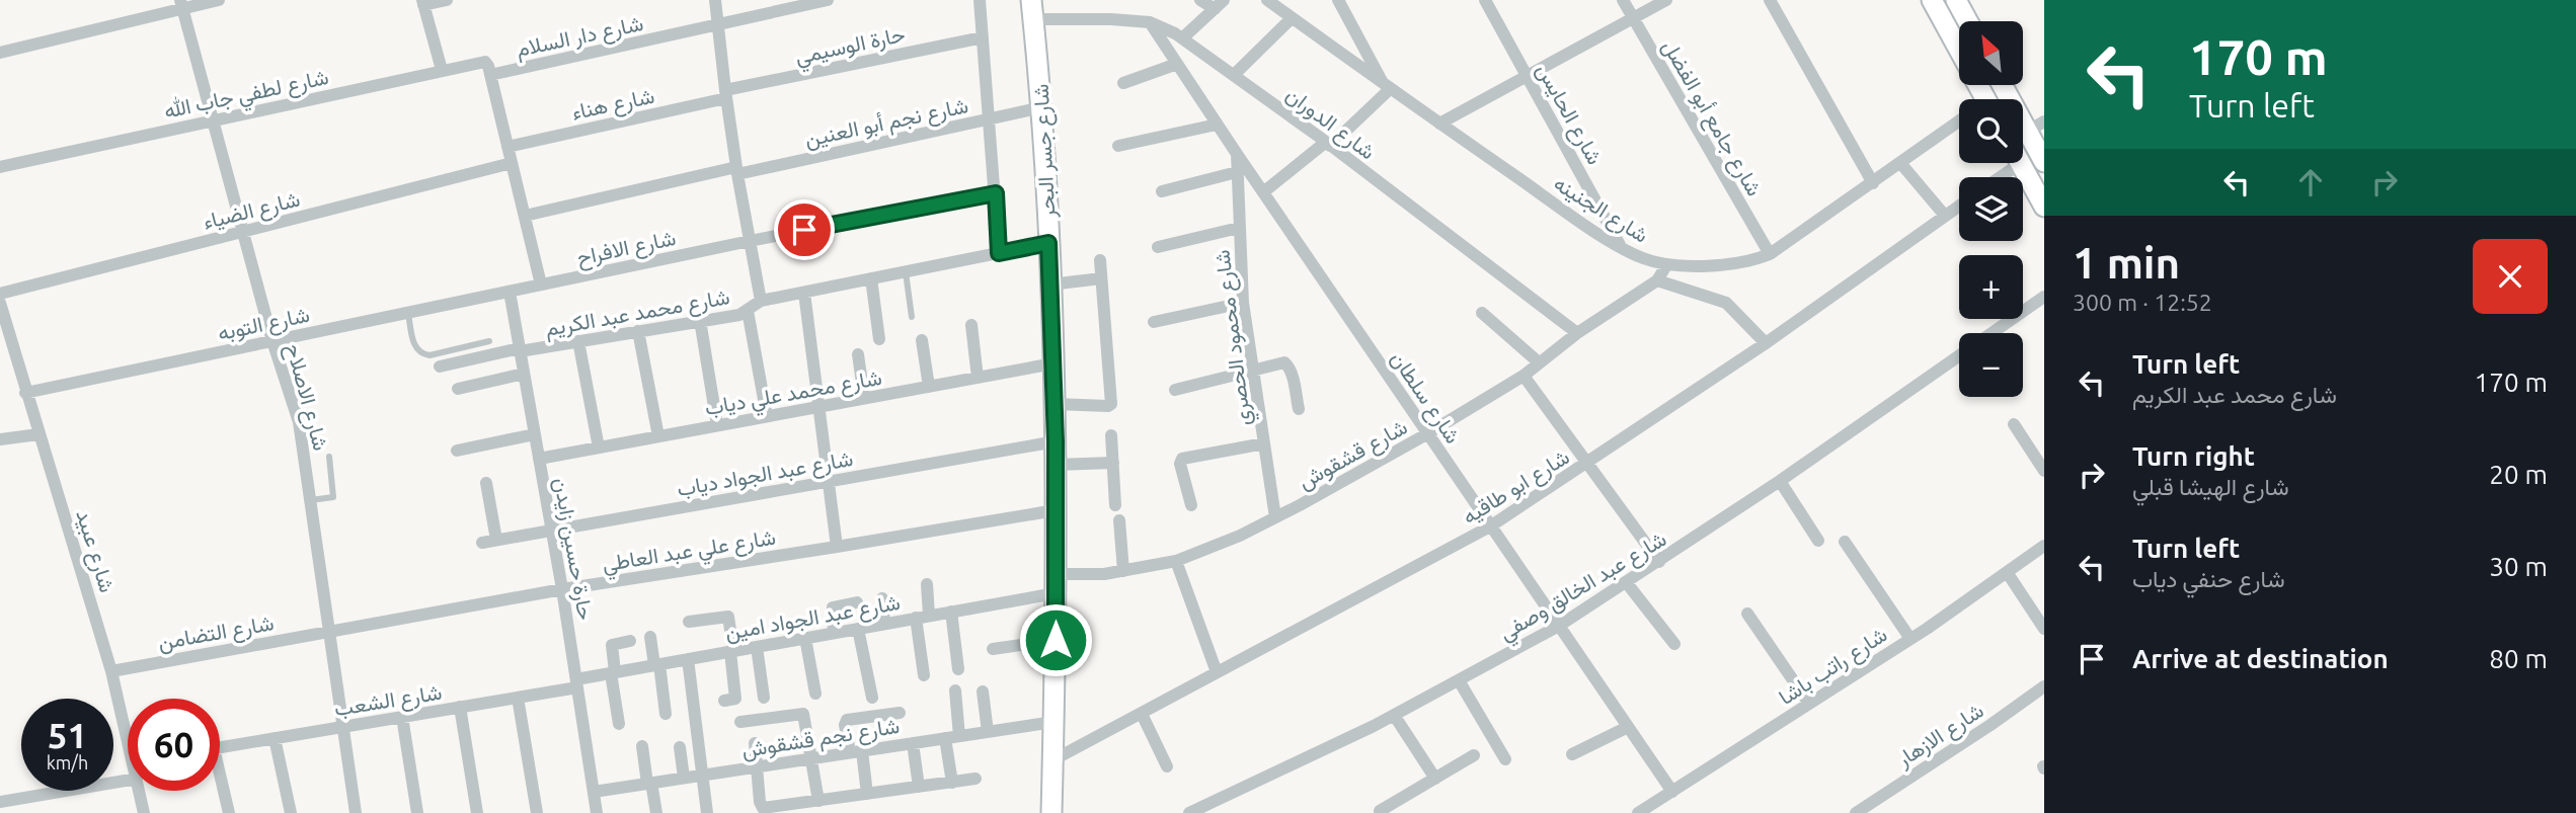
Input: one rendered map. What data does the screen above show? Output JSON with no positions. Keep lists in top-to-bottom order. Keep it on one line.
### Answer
{"streets":{"main road":["شارع جسر البحر"],"street":["شارع دار السلام","حارة الوسيمي","شارع لطفي جاب الله","شارع هناء","شارع الحايس","شارع جامع أبو الفضل","شارع نجم أبو العنين","شارع الدوران","شارع الجنينه","شارع الضياء","شارع الافراح","شارع محمد عبد الكريم","شارع التوبه","شارع محمود الحصري","شارع محمد علي دياب","شارع الاصلاح","شارع سلطان","شارع قشقوش","شارع عبد الجواد دياب","شارع ابو طاقيه","حارة حسين زايدن","شارع علي عبد العاطي","شارع عبيد","شارع عبد الخالق وصفي","شارع عبد الجواد امين","شارع التضامن","شارع راتب باشا","شارع الشعب","شارع الازهار","شارع نجم قشقوش"]},"crossings":[["شارع دار السلام","شارع لطفي جاب الله"],["حارة الوسيمي","شارع هناء"],["شارع لطفي جاب الله","شارع الاصلاح"],["شارع الحايس","شارع الجنينه"],["شارع جامع أبو الفضل","شارع الجنينه"],["شارع نجم أبو العنين","شارع جسر البحر"],["شارع الدوران","شارع جسر البحر"],["شارع الدوران","شارع سلطان"],["شارع الدوران","شارع قشقوش"],["شارع جسر البحر","شارع محمد عبد الكريم"],["شارع جسر البحر","شارع محمد علي دياب"],["شارع جسر البحر","شارع قشقوش"],["شارع جسر البحر","شارع عبد الجواد دياب"],["شارع جسر البحر","شارع ابو طاقيه"],["شارع جسر البحر","شارع علي عبد العاطي"],["شارع جسر البحر","شارع عبد الجواد امين"],["شارع جسر البحر","شارع نجم قشقوش"],["شارع الجنينه","شارع قشقوش"],["شارع الضياء","شارع الاصلاح"],["شارع الافراح","شارع التوبه"],["شارع الافراح","حارة حسين زايدن"],["شارع محمد عبد الكريم","حارة حسين زايدن"],["شارع التوبه","شارع الاصلاح"],["شارع التوبه","حارة حسين زايدن"],["شارع التوبه","شارع عبيد"],["شارع محمود الحصري","شارع سلطان"],["شارع محمود الحصري","شارع قشقوش"],["شارع محمد علي دياب","حارة حسين زايدن"],["شارع الاصلاح","شارع علي عبد العاطي"],["شارع الاصلاح","شارع التضامن"],["شارع الاصلاح","شارع الشعب"],["شارع سلطان","شارع قشقوش"],["شارع سلطان","شارع ابو طاقيه"],["شارع سلطان","شارع عبد الخالق وصفي"],["شارع سلطان","شارع راتب باشا"],["شارع قشقوش","شارع عبد الجواد امين"],["شارع عبد الجواد دياب","حارة حسين زايدن"],["حارة حسين زايدن","شارع علي عبد العاطي"],["حارة حسين زايدن","شارع عبد الجواد امين"],["حارة حسين زايدن","شارع الشعب"],["حارة حسين زايدن","شارع نجم قشقوش"],["شارع علي عبد العاطي","شارع التضامن"],["شارع عبيد","شارع التضامن"],["شارع عبد الجواد امين","شارع الشعب"]],"north":"top left","page":{"turn":["170 m","Turn left"],"map_buttons":["+","−"],"heading":["1 min","300 m · 12:52"],"list":[{"name":"Turn left","note":"شارع محمد عبد الكريم","value":"170 m"},{"name":"Turn right","note":"شارع الهيشا قبلي","value":"20 m"},{"name":"Turn left","note":"شارع حنفي دياب","value":"30 m"},{"name":"Arrive at destination","value":"80 m"}],"speed":"51 km/h","limit":"60"}}
